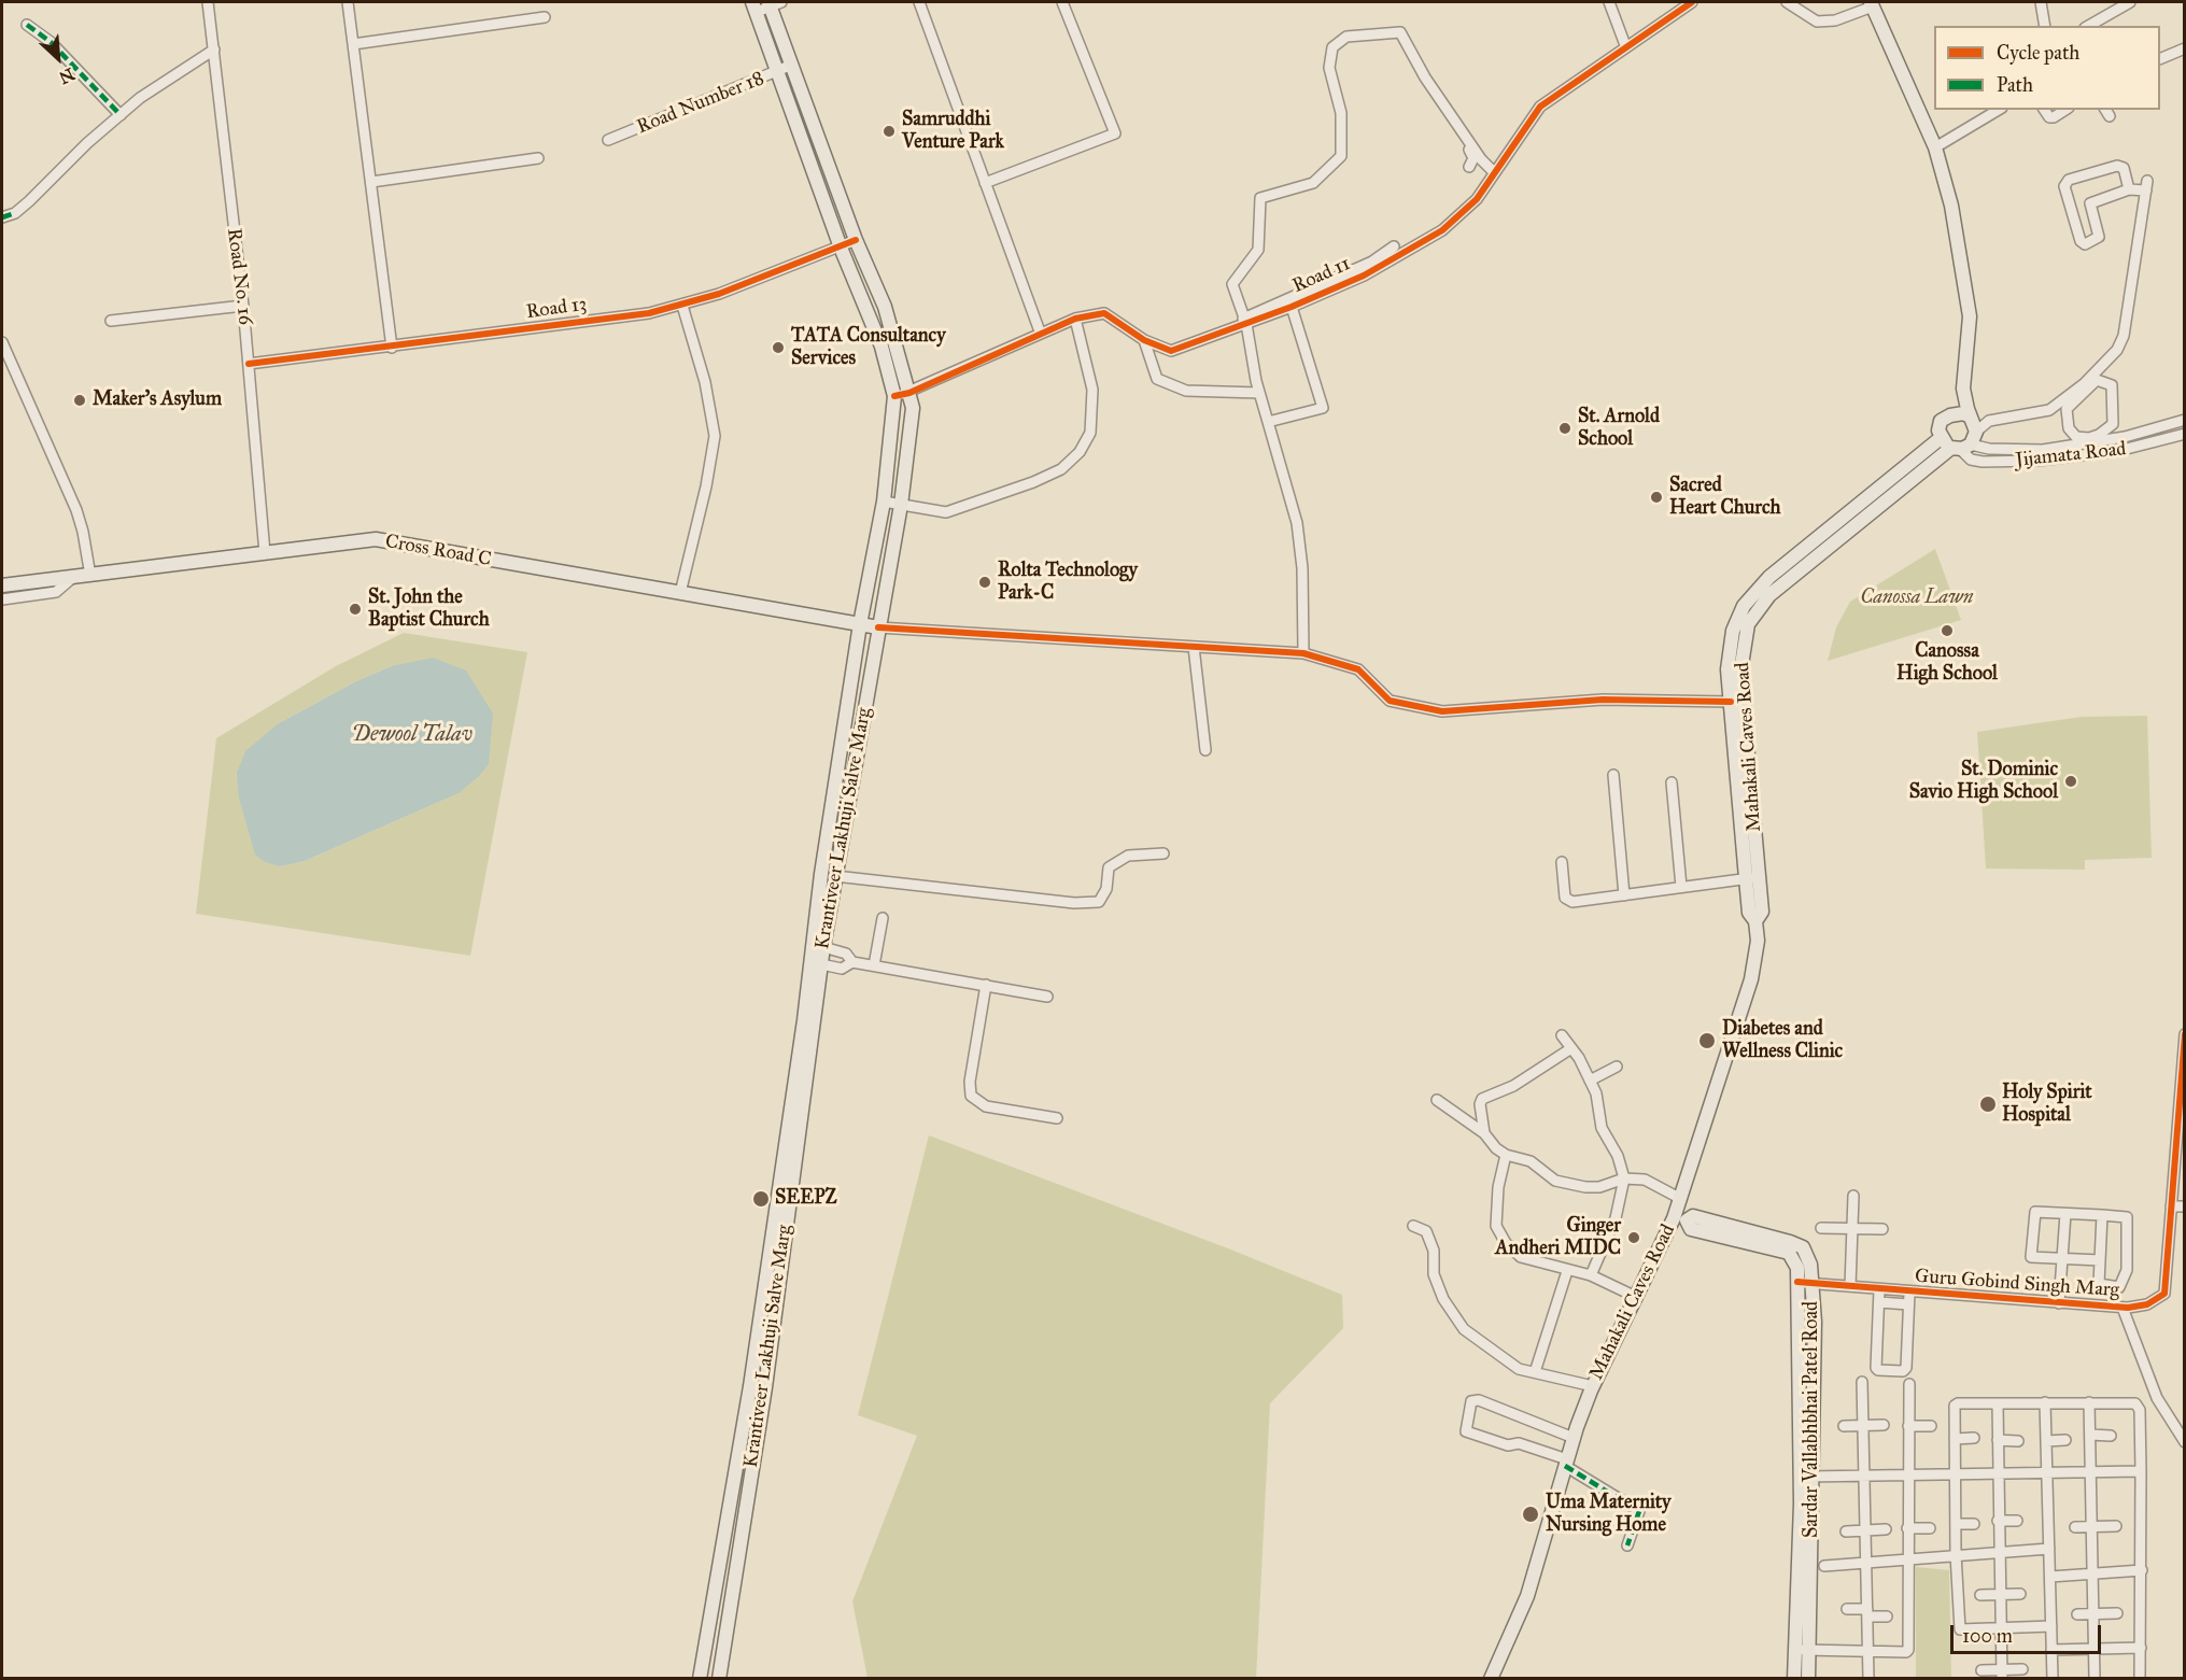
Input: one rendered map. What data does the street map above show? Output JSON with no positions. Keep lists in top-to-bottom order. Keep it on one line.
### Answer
{"streets":{"main road":["Cross Road C","Mahakali Caves Road","Krantiveer Lakhuji Salve Marg","Sardar Vallabhbhai Patel Road"],"street":["Road Number 18","Road 11","Road No. 16","Road 13","Jijamata Road","Guru Gobind Singh Marg"]},"crossings":[["Road Number 18","Krantiveer Lakhuji Salve Marg"],["Road 11","Krantiveer Lakhuji Salve Marg"],["Road No. 16","Road 13"],["Road No. 16","Cross Road C"],["Road 13","Krantiveer Lakhuji Salve Marg"],["Jijamata Road","Mahakali Caves Road"],["Cross Road C","Krantiveer Lakhuji Salve Marg"],["Mahakali Caves Road","Sardar Vallabhbhai Patel Road"],["Guru Gobind Singh Marg","Sardar Vallabhbhai Patel Road"]],"water":["Dewool Talav"],"parks":["Canossa Lawn"],"places":["Samruddhi Venture Park","TATA Consultancy Services","Maker's Asylum","St. Arnold School","Sacred Heart Church","Rolta Technology Park-C","St. John the Baptist Church","Canossa High School","St. Dominic Savio High School","Diabetes and Wellness Clinic","Holy Spirit Hospital","SEEPZ","Ginger Andheri MIDC","Uma Maternity Nursing Home"],"legend":["Cycle path","Path"],"scale_bar":"100 m","north":"bottom right"}
